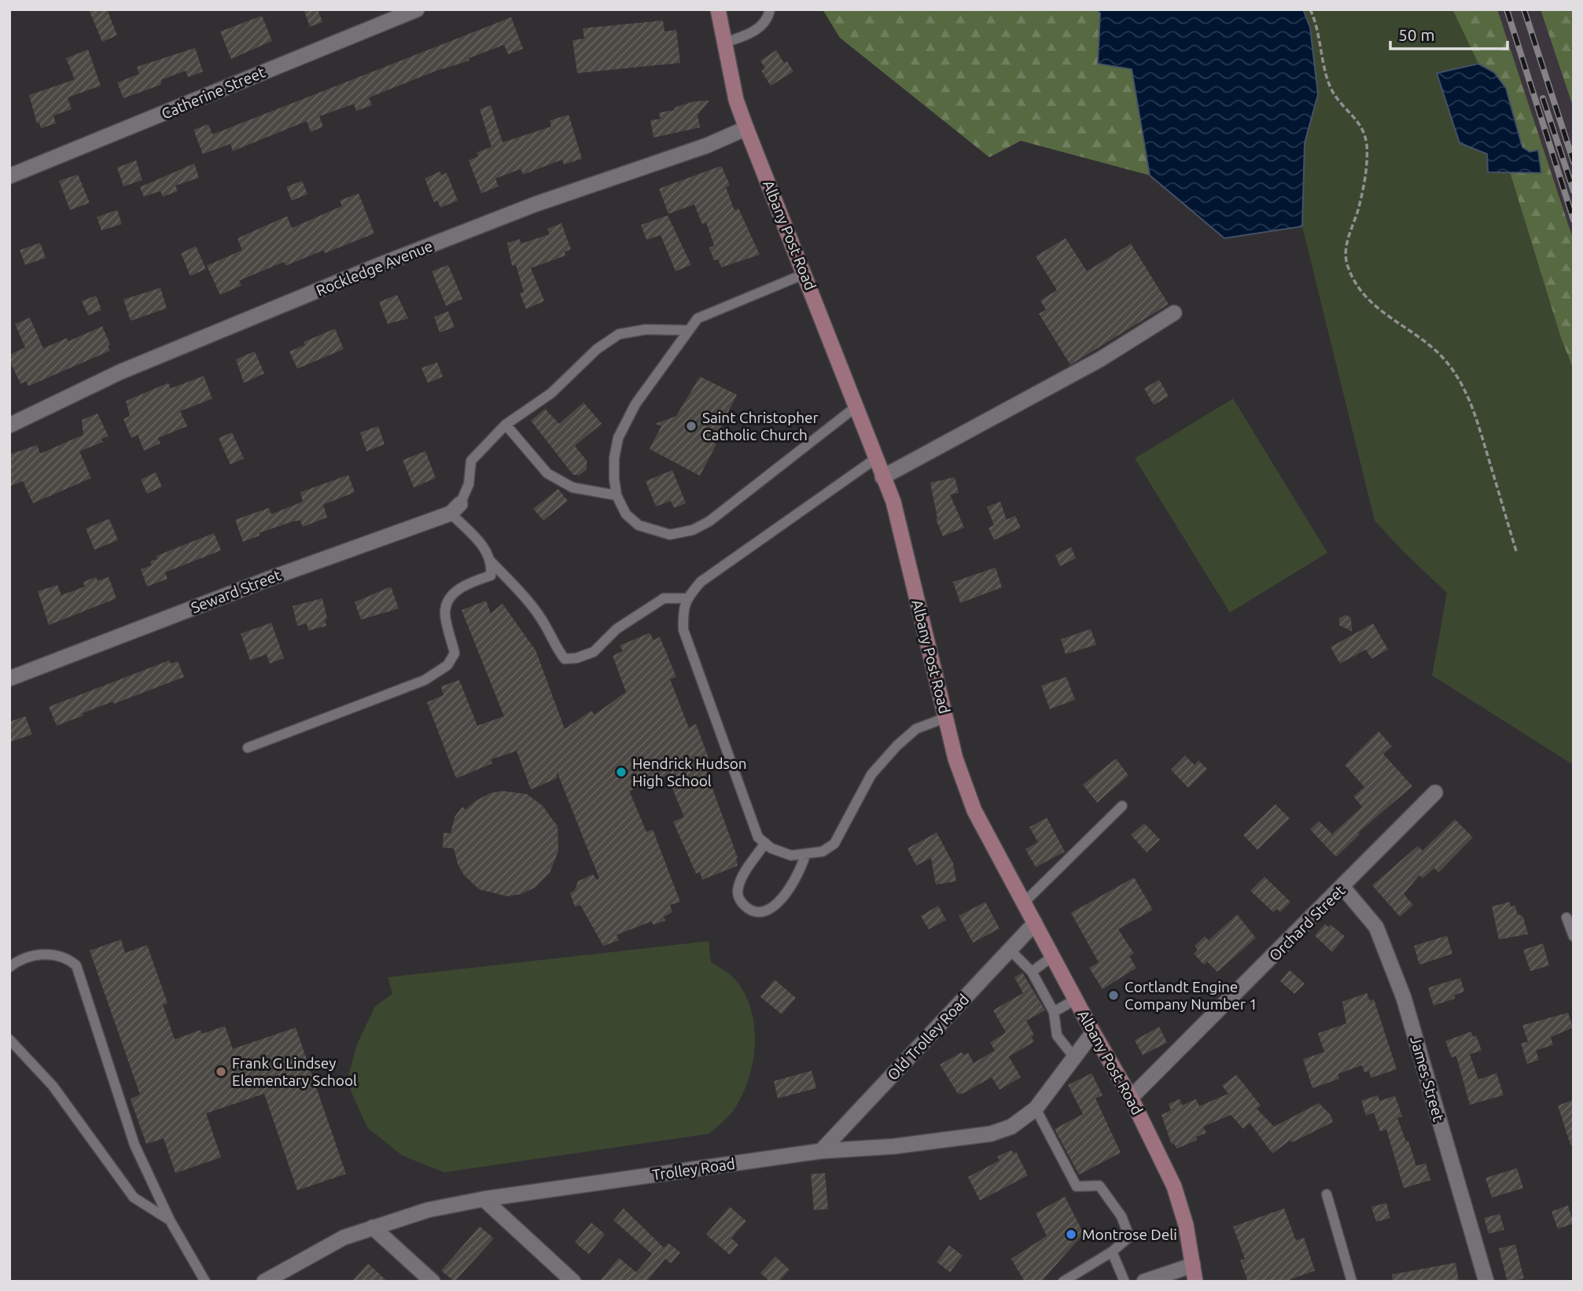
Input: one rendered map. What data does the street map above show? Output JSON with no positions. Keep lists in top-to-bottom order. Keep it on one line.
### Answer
{"streets":{"main road":["Albany Post Road"],"street":["Catherine Street","Rockledge Avenue","Seward Street","Orchard Street","Old Trolley Road","James Street","Trolley Road"]},"crossings":[["Albany Post Road","Rockledge Avenue"],["Albany Post Road","Orchard Street"],["Albany Post Road","Old Trolley Road"],["Albany Post Road","Trolley Road"],["Orchard Street","James Street"],["Old Trolley Road","Trolley Road"]],"places":["Saint Christopher Catholic Church","Hendrick Hudson High School","Cortlandt Engine Company Number 1","Frank G Lindsey Elementary School","Montrose Deli"],"scale_bar":"50 m"}
